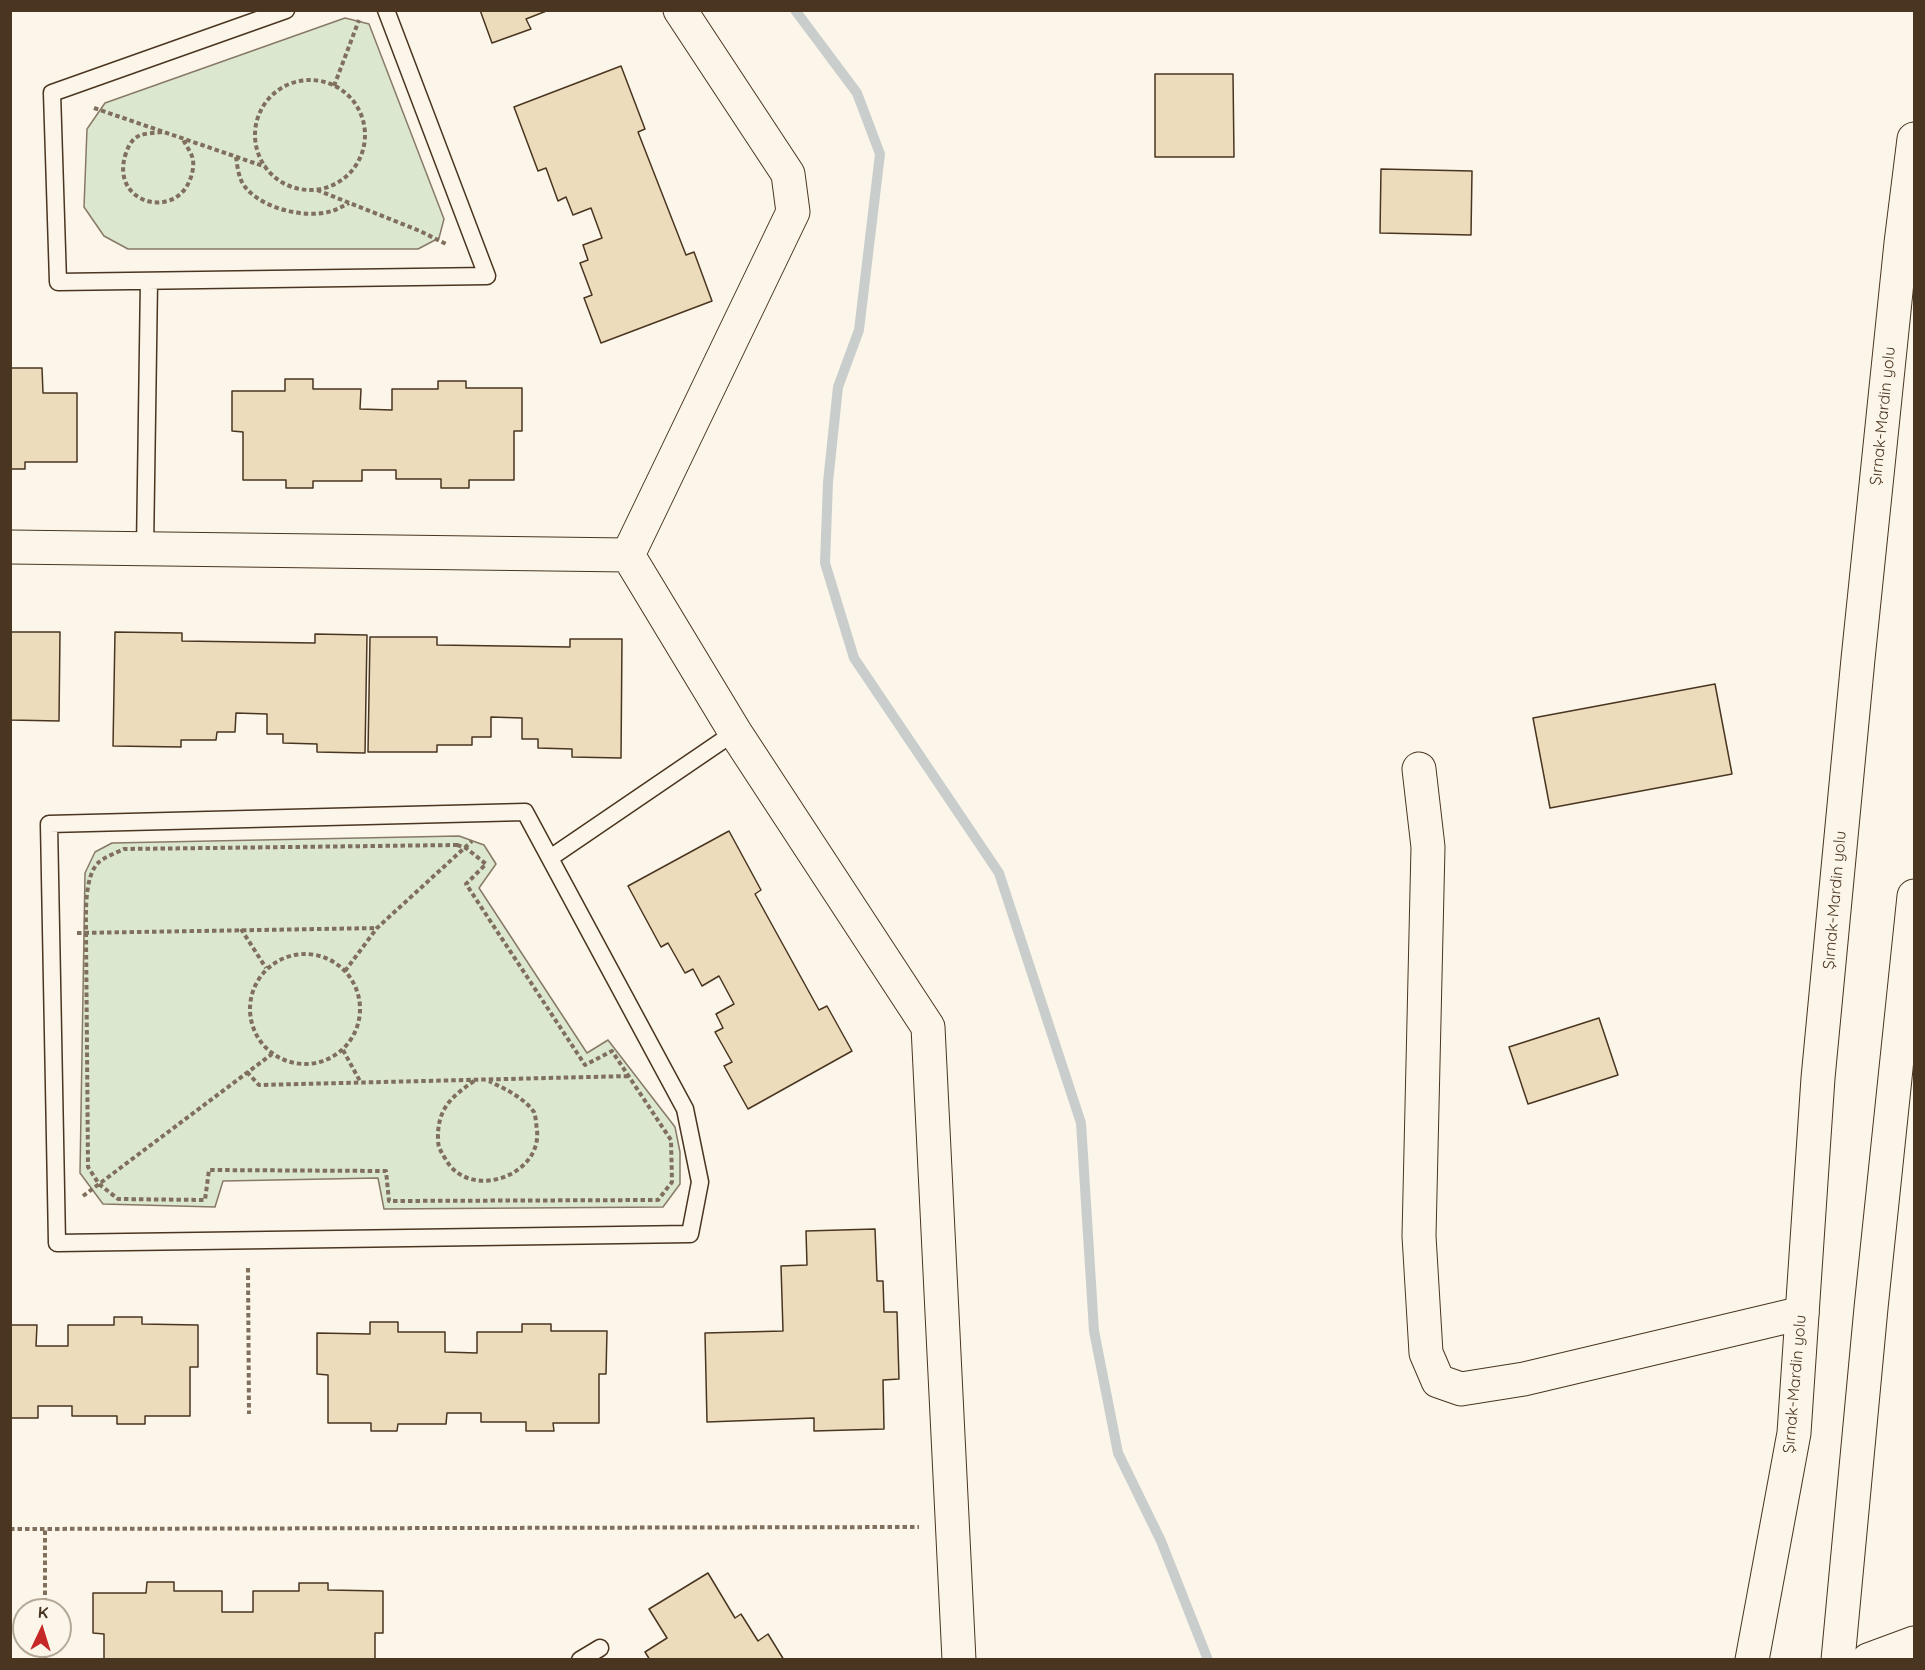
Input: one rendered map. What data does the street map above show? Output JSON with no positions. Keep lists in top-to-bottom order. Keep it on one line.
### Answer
{"streets":{"main road":["Şırnak-Mardin yolu"]},"north":"top"}
